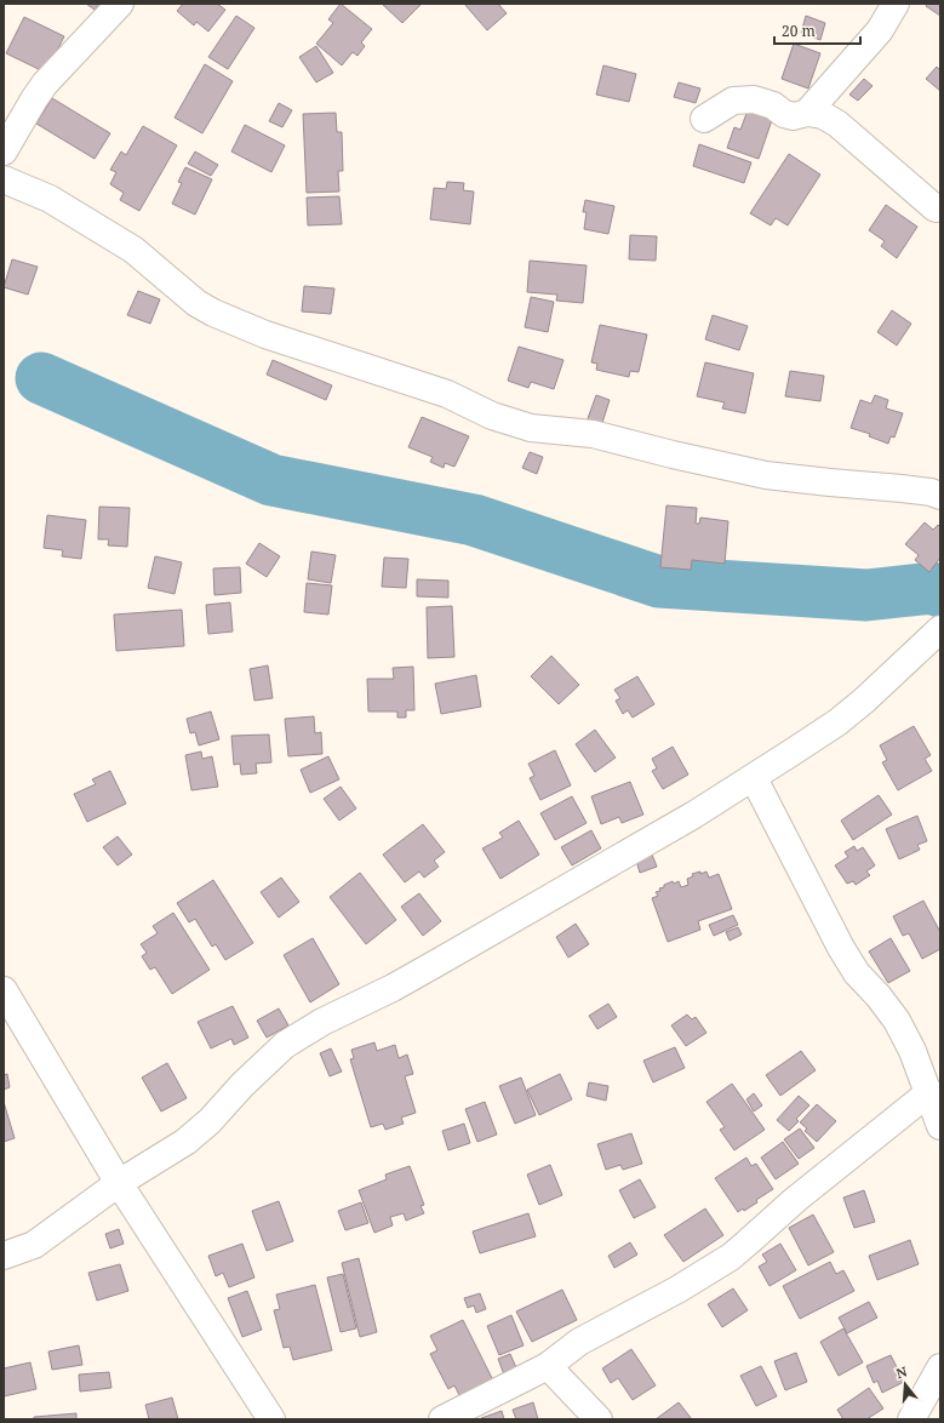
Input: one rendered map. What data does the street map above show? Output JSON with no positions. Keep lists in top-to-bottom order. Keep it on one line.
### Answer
{"scale_bar":"20 m","north":"top"}
